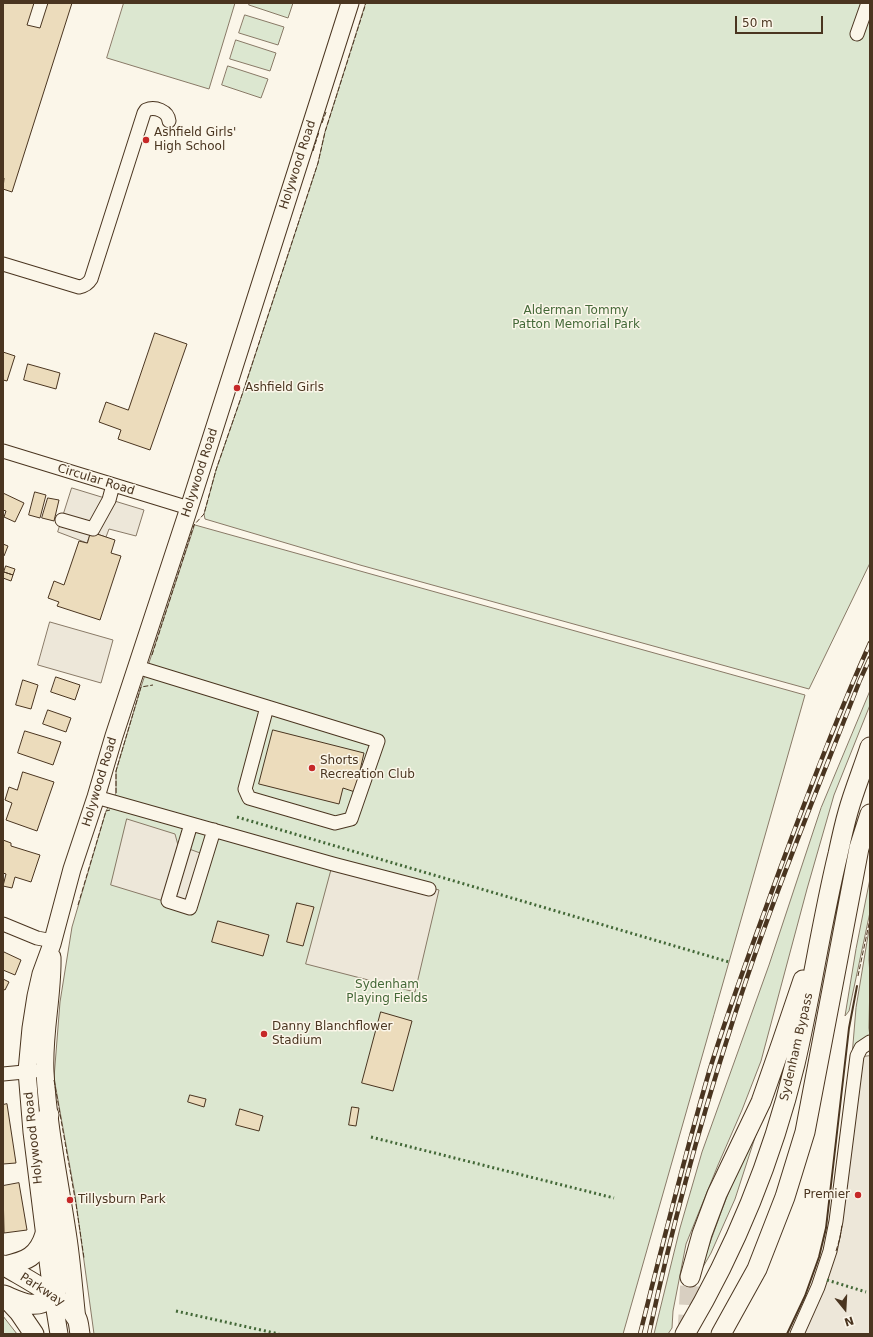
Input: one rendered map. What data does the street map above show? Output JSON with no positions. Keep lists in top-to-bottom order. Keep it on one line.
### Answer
{"streets":{"highway":["Sydenham Bypass","Parkway"],"main road":["Holywood Road"],"street":["Circular Road"]},"crossings":[["Holywood Road","Circular Road"],["Holywood Road","Parkway"]],"parks":["Alderman Tommy Patton Memorial Park","Sydenham Playing Fields"],"places":["Ashfield Girls' High School","Ashfield Girls","Shorts Recreation Club","Danny Blanchflower Stadium","Premier","Tillysburn Park"],"scale_bar":"50 m","north":"bottom"}
